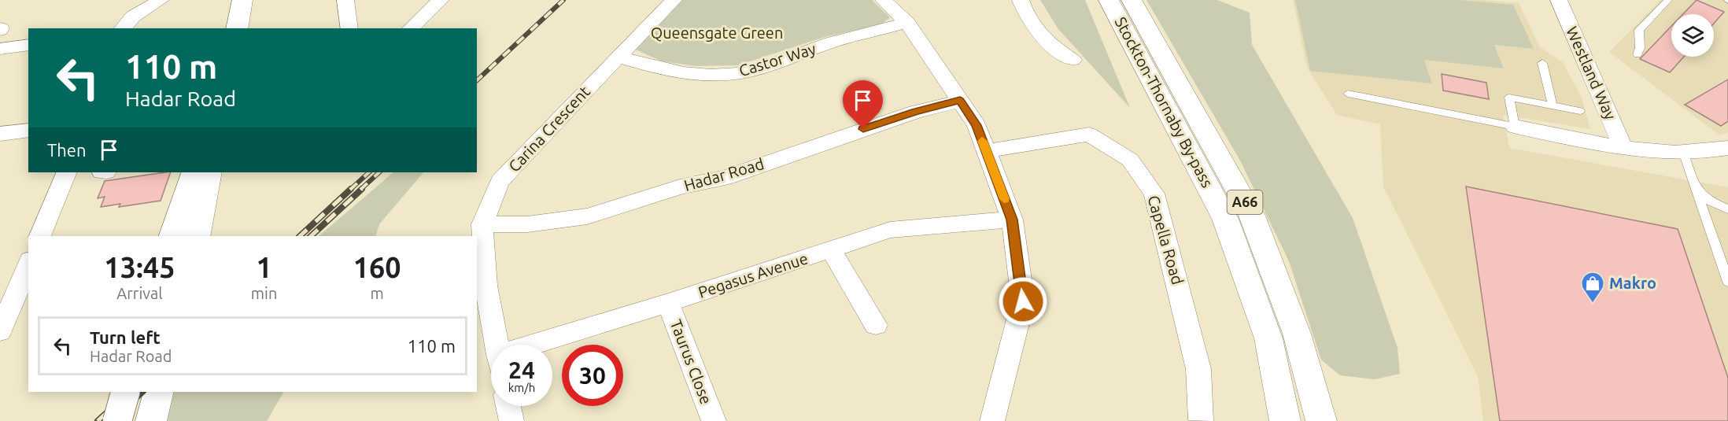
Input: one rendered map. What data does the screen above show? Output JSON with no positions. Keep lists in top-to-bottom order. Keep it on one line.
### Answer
{"streets":{"main road":["Stockton-Thornaby By-pass","A66"],"street":["Castor Way","Westland Way","Carina Crescent","Hadar Road","Capella Road","Pegasus Avenue","Taurus Close"]},"crossings":[["Castor Way","Carina Crescent"],["Carina Crescent","Hadar Road"],["Pegasus Avenue","Taurus Close"]],"parks":["Queensgate Green"],"places":{"shop":["Makro"]},"page":{"turn":["110 m","Hadar Road"],"then":"Then","eta":["13:45","Arrival","1","min","160","m"],"list":[{"name":"Turn left","note":"Hadar Road","value":"110 m"}],"speed":"24 km/h","limit":"30"}}
